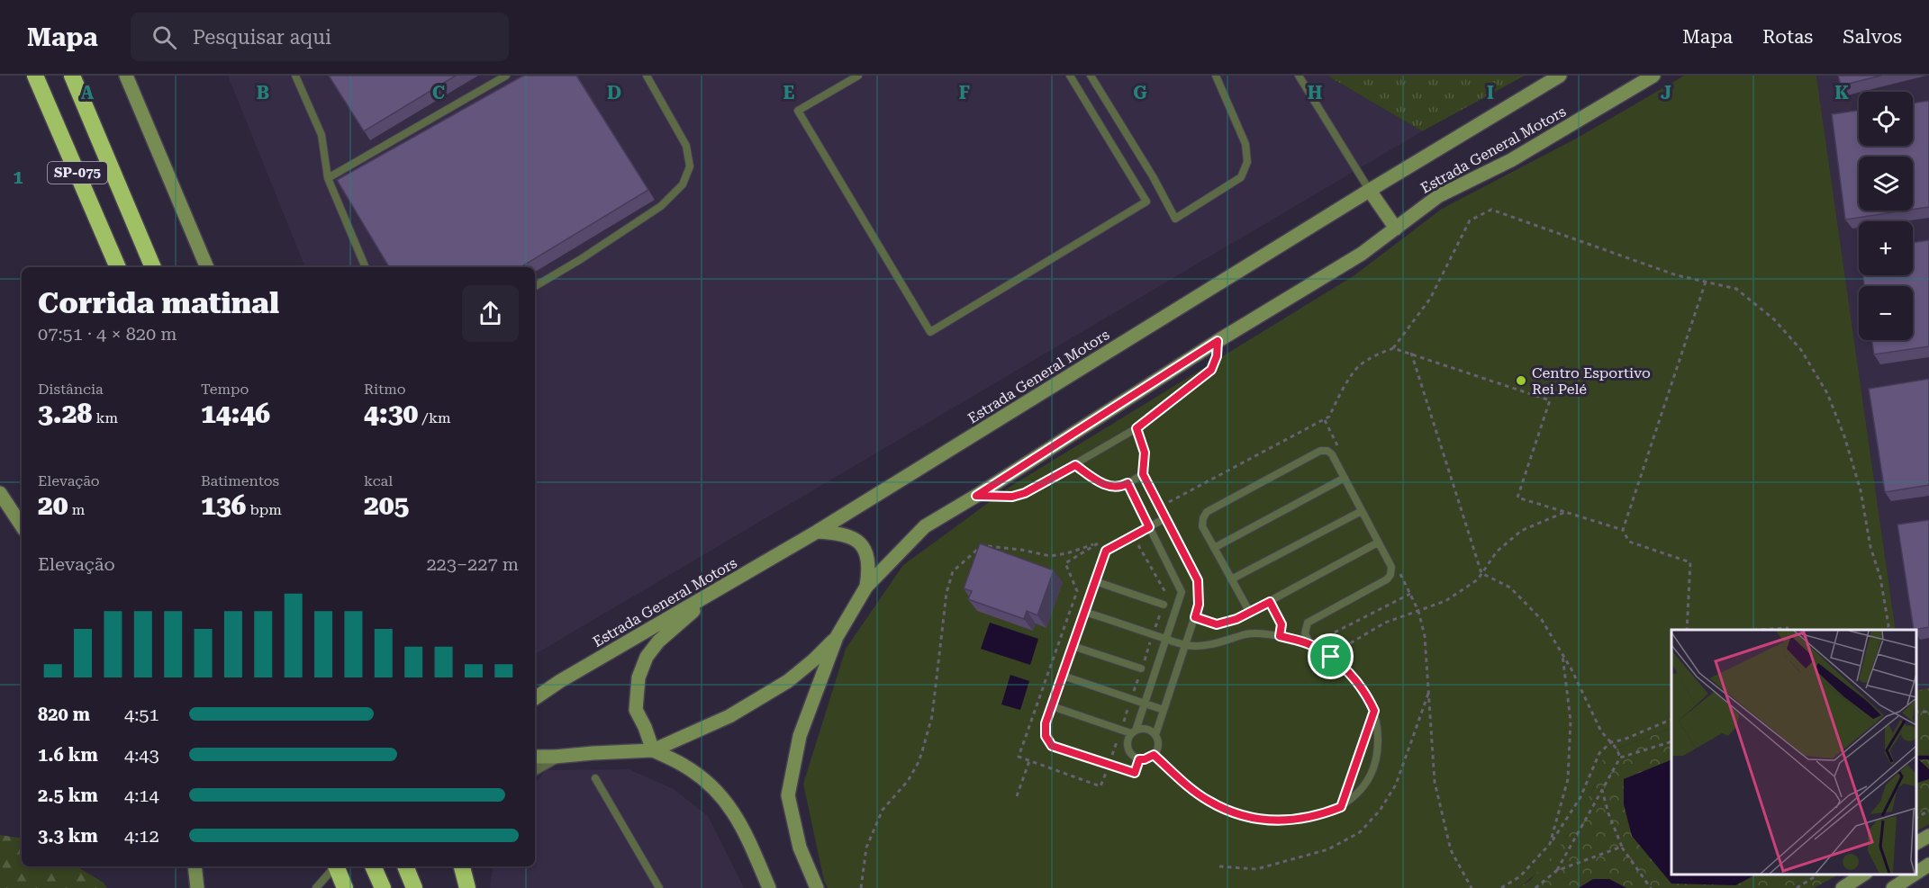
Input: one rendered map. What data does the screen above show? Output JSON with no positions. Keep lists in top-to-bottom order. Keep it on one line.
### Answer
{"streets":{"highway":["SP-075"],"main road":["Estrada General Motors"]},"places":["Centro Esportivo Rei Pelé"],"page":{"header":"Mapa","search":"Pesquisar aqui","nav":["Mapa","Rotas","Salvos"],"map_buttons":["+","−"],"heading":["Corrida matinal","07:51 · 4 × 820 m"],"stats":[["Distância","3.28 km"],["Tempo","14:46"],["Ritmo","4:30 /km"],["Elevação","20 m"],["Batimentos","136 bpm"],["kcal","205"]],"chart":["Elevação","223–227 m"],"list":[{"name":"820 m","note":"4:51"},{"name":"1.6 km","note":"4:43"},{"name":"2.5 km","note":"4:14"},{"name":"3.3 km","note":"4:12"}]},"grid":{"columns":["A","B","C","D","E","F","G","H","I","J","K"],"rows":["1"]}}
